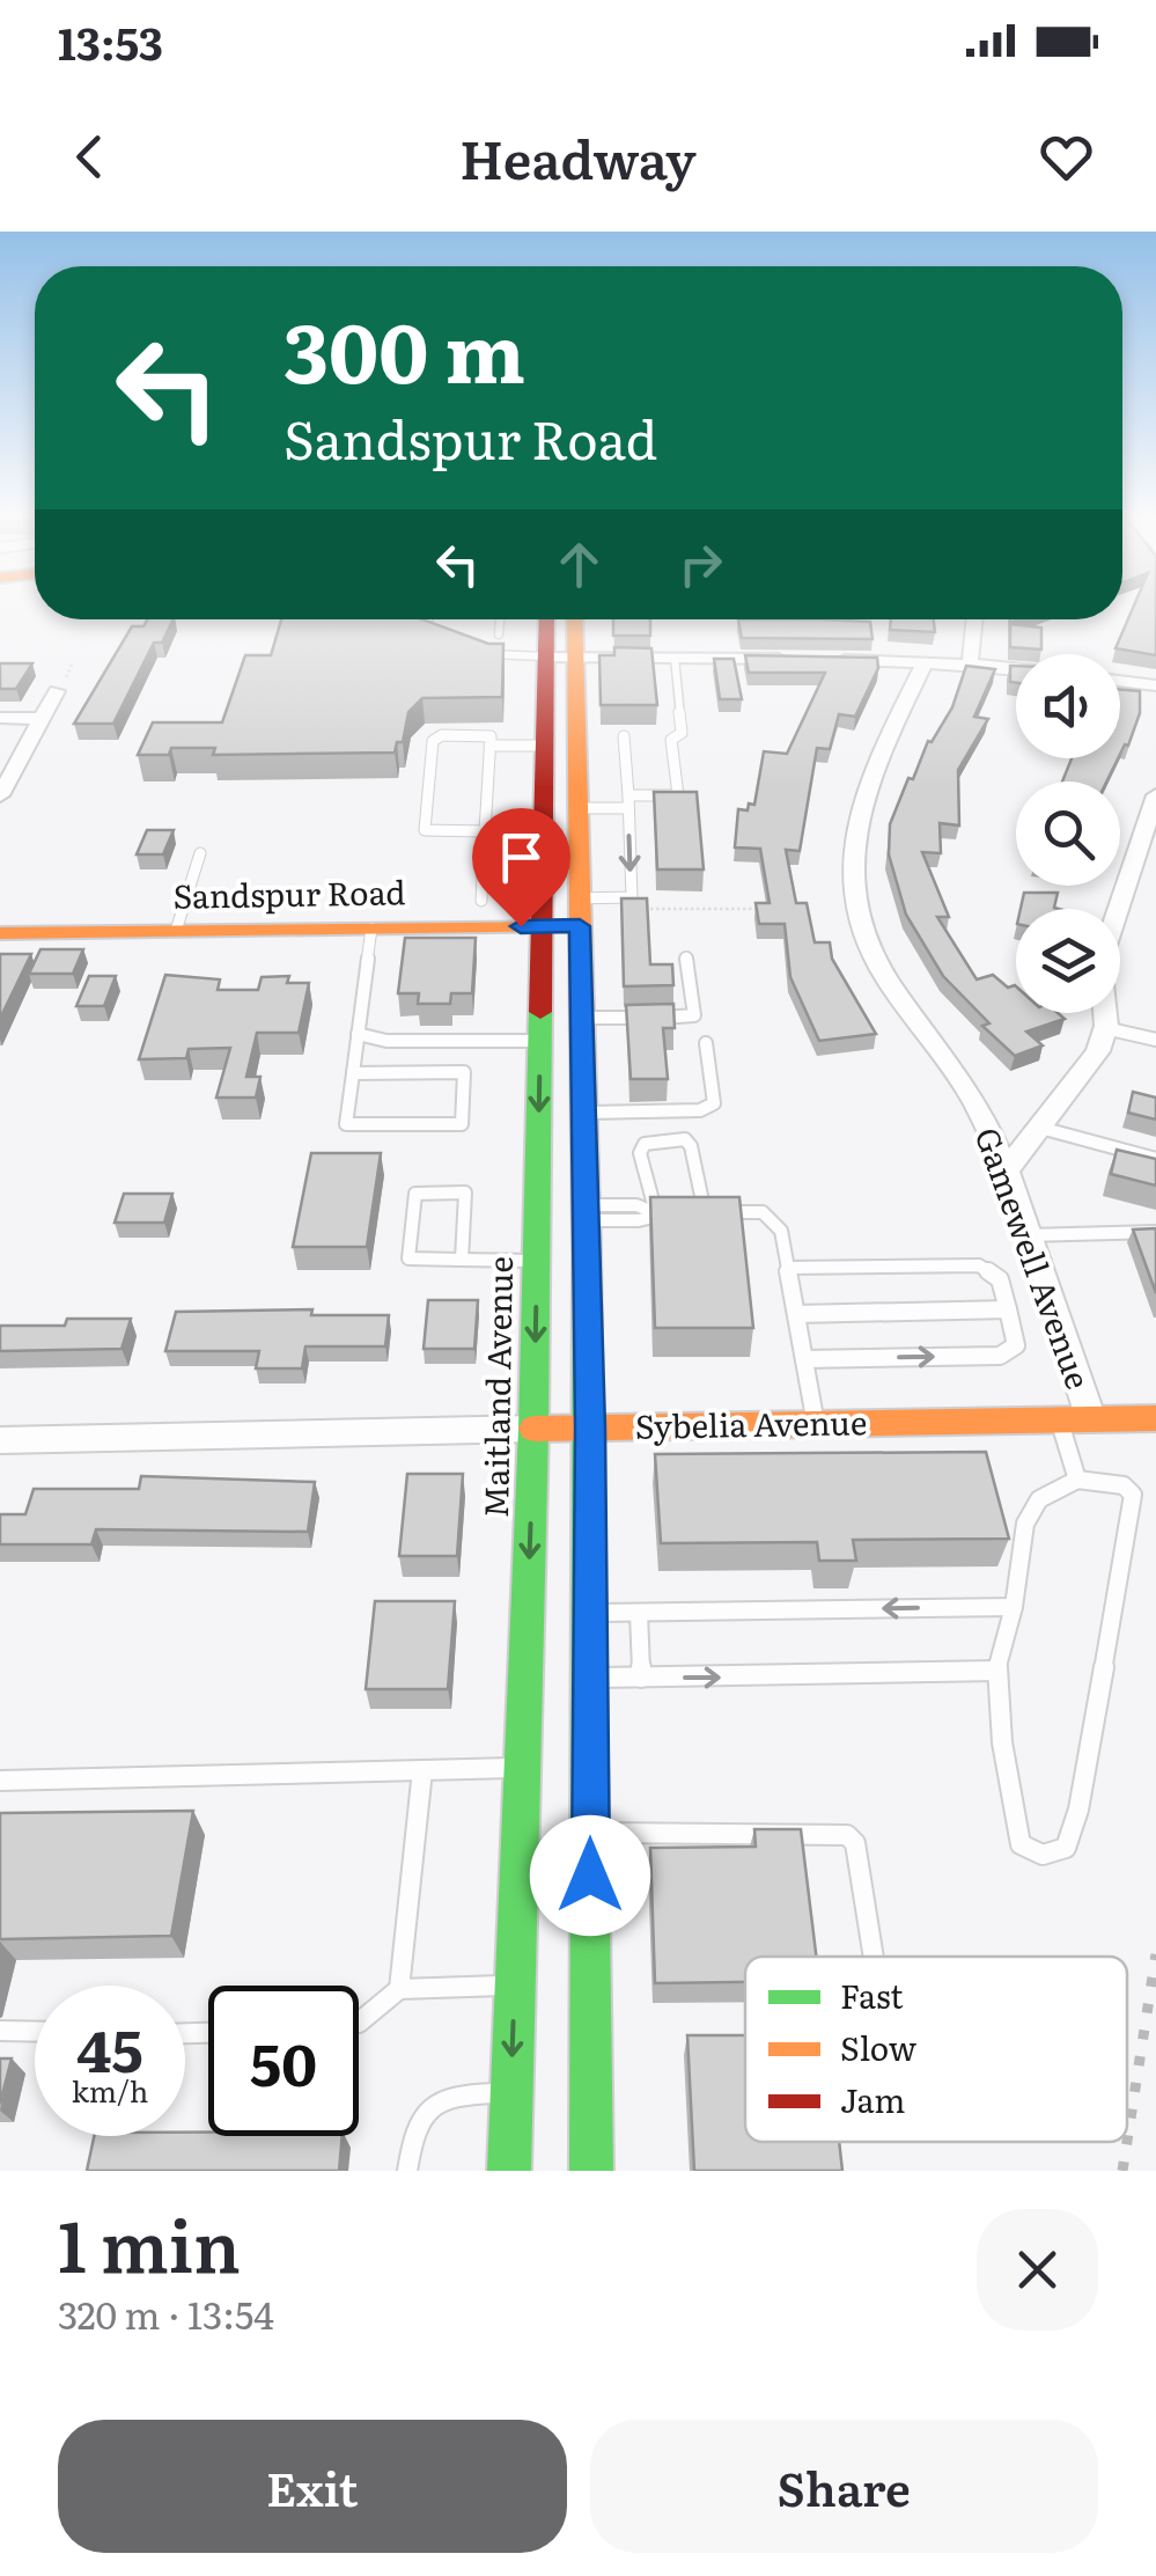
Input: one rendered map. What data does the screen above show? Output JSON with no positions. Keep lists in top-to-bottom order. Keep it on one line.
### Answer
{"streets":{"main road":["Sandspur Road","Maitland Avenue","Sybelia Avenue"],"street":["Gamewell Avenue"]},"crossings":[["Sandspur Road","Maitland Avenue"],["Gamewell Avenue","Sybelia Avenue"],["Maitland Avenue","Sybelia Avenue"]],"legend":["Fast","Slow","Jam"],"page":{"status":"13:53","header":"Headway","turn":["300 m","Sandspur Road"],"speed":"45 km/h","limit":"50","heading":["1 min","320 m · 13:54"],"buttons":["Exit","Share"]}}
